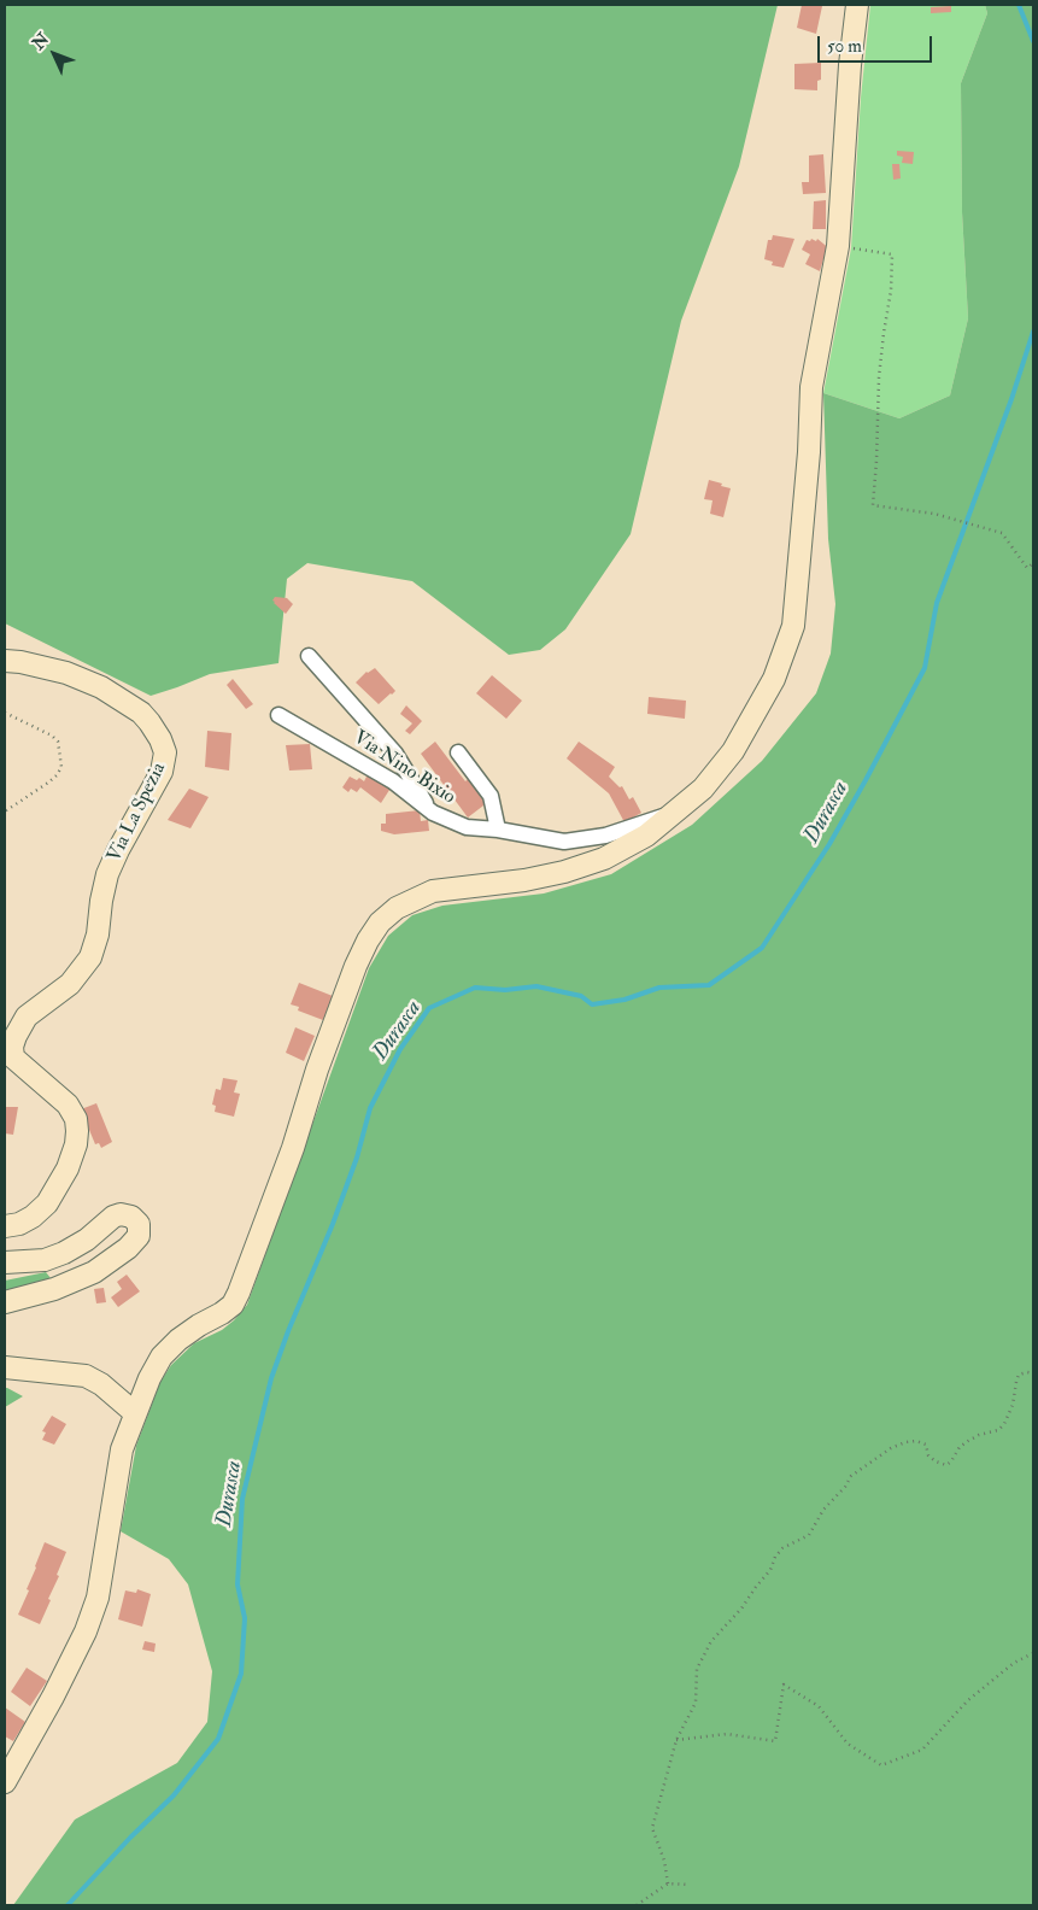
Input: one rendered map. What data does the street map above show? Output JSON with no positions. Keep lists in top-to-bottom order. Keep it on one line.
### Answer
{"streets":{"main road":["Via La Spezia"],"street":["Via Nino Bixio"]},"water":["Durasca"],"scale_bar":"50 m","north":"top left"}
